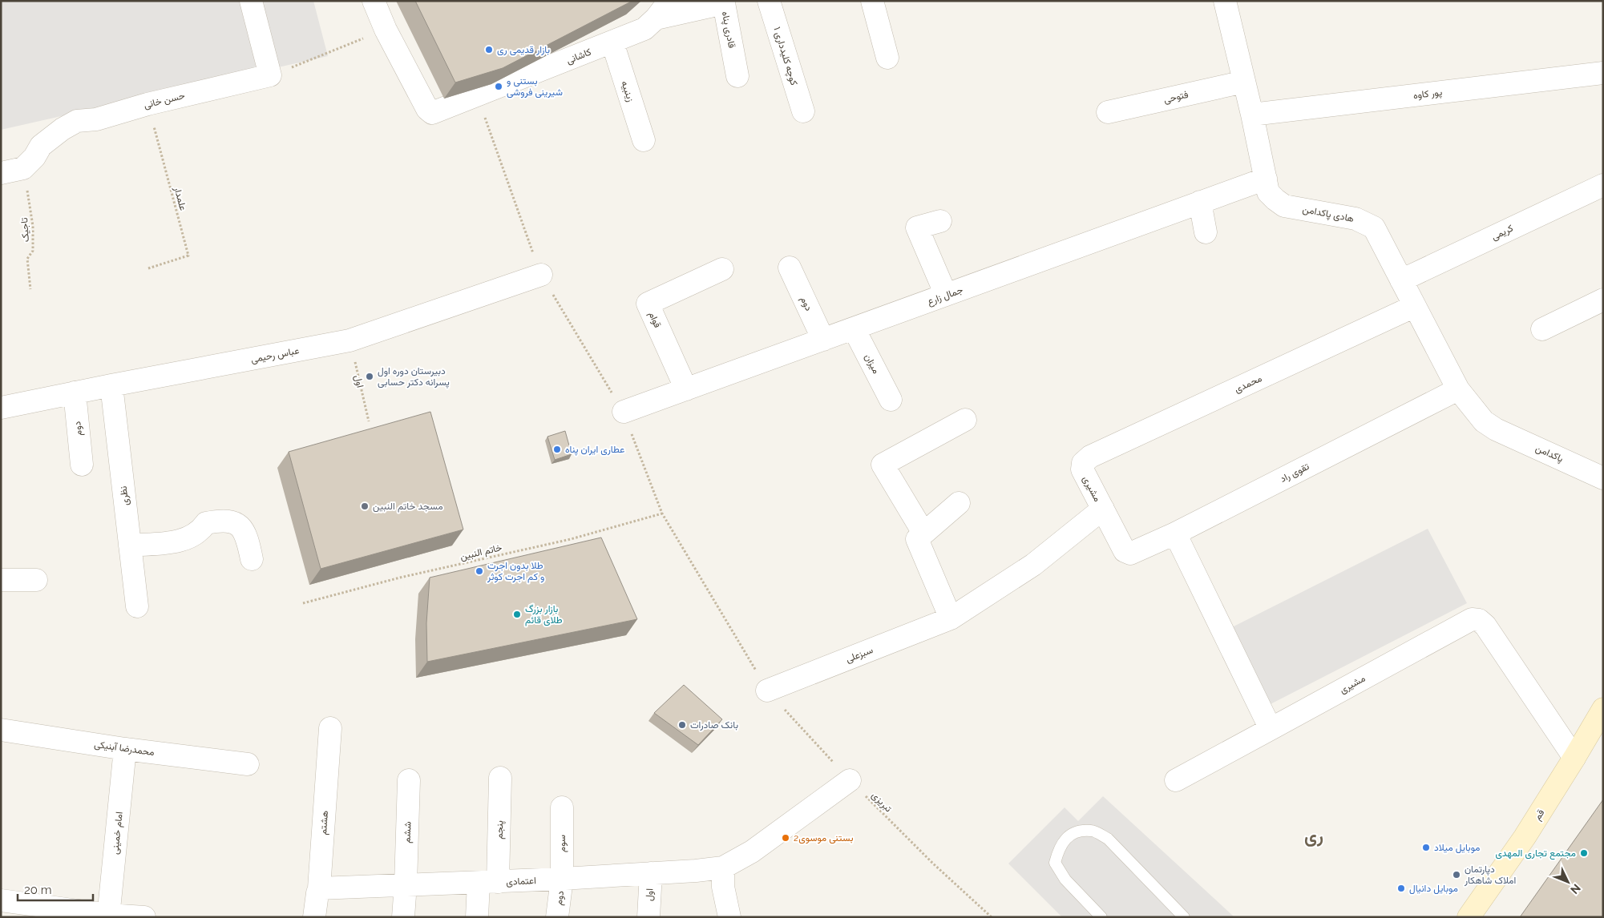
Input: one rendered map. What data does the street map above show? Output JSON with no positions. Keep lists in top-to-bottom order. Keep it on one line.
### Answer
{"streets":{"main road":["قم"],"street":["قادری پناه","کاشانی","کوچه کلیدداری ۱","زینبیه","پور کاوه","فتوحی","حسن خانی","هادی پاکدامن","کریمی","جمال زارع","دوم","قوام","عباس رحیمی","میزان","اول","محمدی","پاکدامن","تقوی راد","مشیری","نظری","سبزعلی","محمدرضا آبنیکی","هشتم","پنجم","ششم","امام خمینی","سوم","اعتمادی"],"path":["علمدار","تاجیک","خاتم النبین","تبریزی"]},"crossings":[["قادری پناه","کاشانی"],["کاشانی","زینبیه"],["پور کاوه","هادی پاکدامن"],["فتوحی","هادی پاکدامن"],["حسن خانی","علمدار"],["حسن خانی","تاجیک"],["هادی پاکدامن","کریمی"],["هادی پاکدامن","جمال زارع"],["هادی پاکدامن","محمدی"],["هادی پاکدامن","پاکدامن"],["هادی پاکدامن","تقوی راد"],["جمال زارع","دوم"],["جمال زارع","قوام"],["جمال زارع","میزان"],["دوم","عباس رحیمی"],["دوم","سوم"],["دوم","اعتمادی"],["عباس رحیمی","اول"],["عباس رحیمی","نظری"],["اول","اعتمادی"],["محمدی","مشیری"],["تقوی راد","مشیری"],["مشیری","سبزعلی"],["مشیری","قم"],["سبزعلی","تبریزی"],["محمدرضا آبنیکی","امام خمینی"],["تبریزی","اعتمادی"],["هشتم","اعتمادی"],["پنجم","اعتمادی"],["ششم","اعتمادی"],["سوم","اعتمادی"]],"districts":["ری"],"places":["بازار قدیمی ری","بستنی و شیرینی فروشی","دبیرستان دوره اول پسرانه دکتر حسابی","عطاری ایران پناه","مسجد خاتم النبین","طلا بدون اجرت و كم اجرت كوثر","بازار بزرگ طلای قائم","بانک صادرات","بستنی موسوی2","موبایل میلاد","مجتمع تجاری المهدی","دپارتمان املاک شاهکار","موبایل دانیال"],"scale_bar":"20 m","north":"bottom right"}
